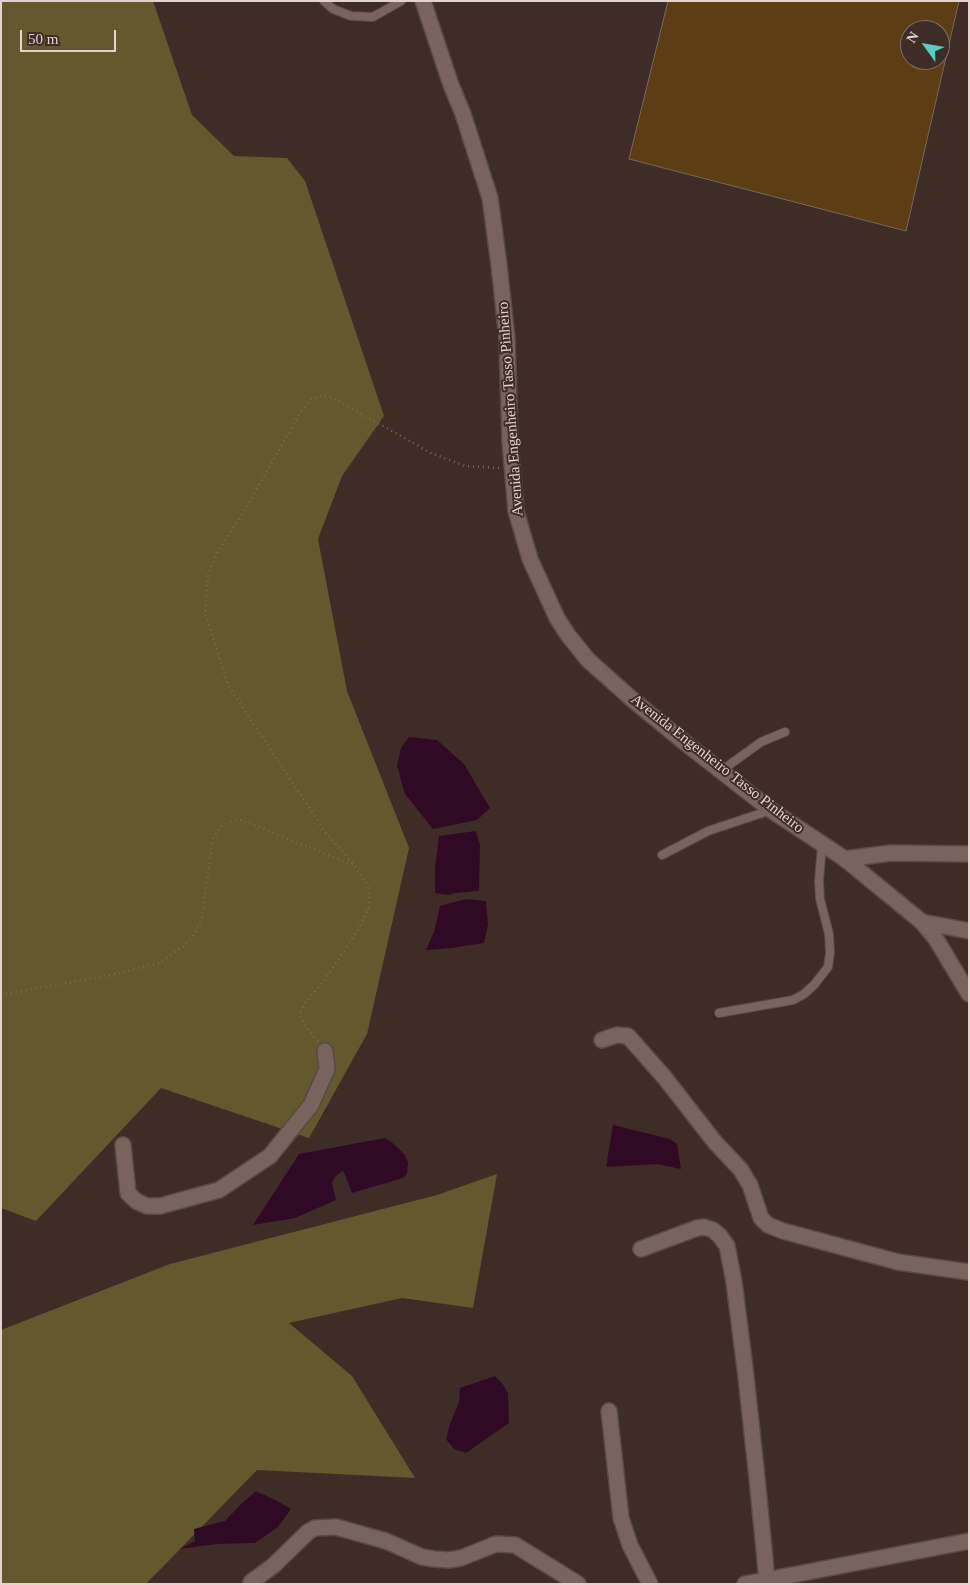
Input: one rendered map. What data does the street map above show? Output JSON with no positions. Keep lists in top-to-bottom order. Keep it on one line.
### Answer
{"streets":{"street":["Avenida Engenheiro Tasso Pinheiro"]},"scale_bar":"50 m","north":"top left"}
